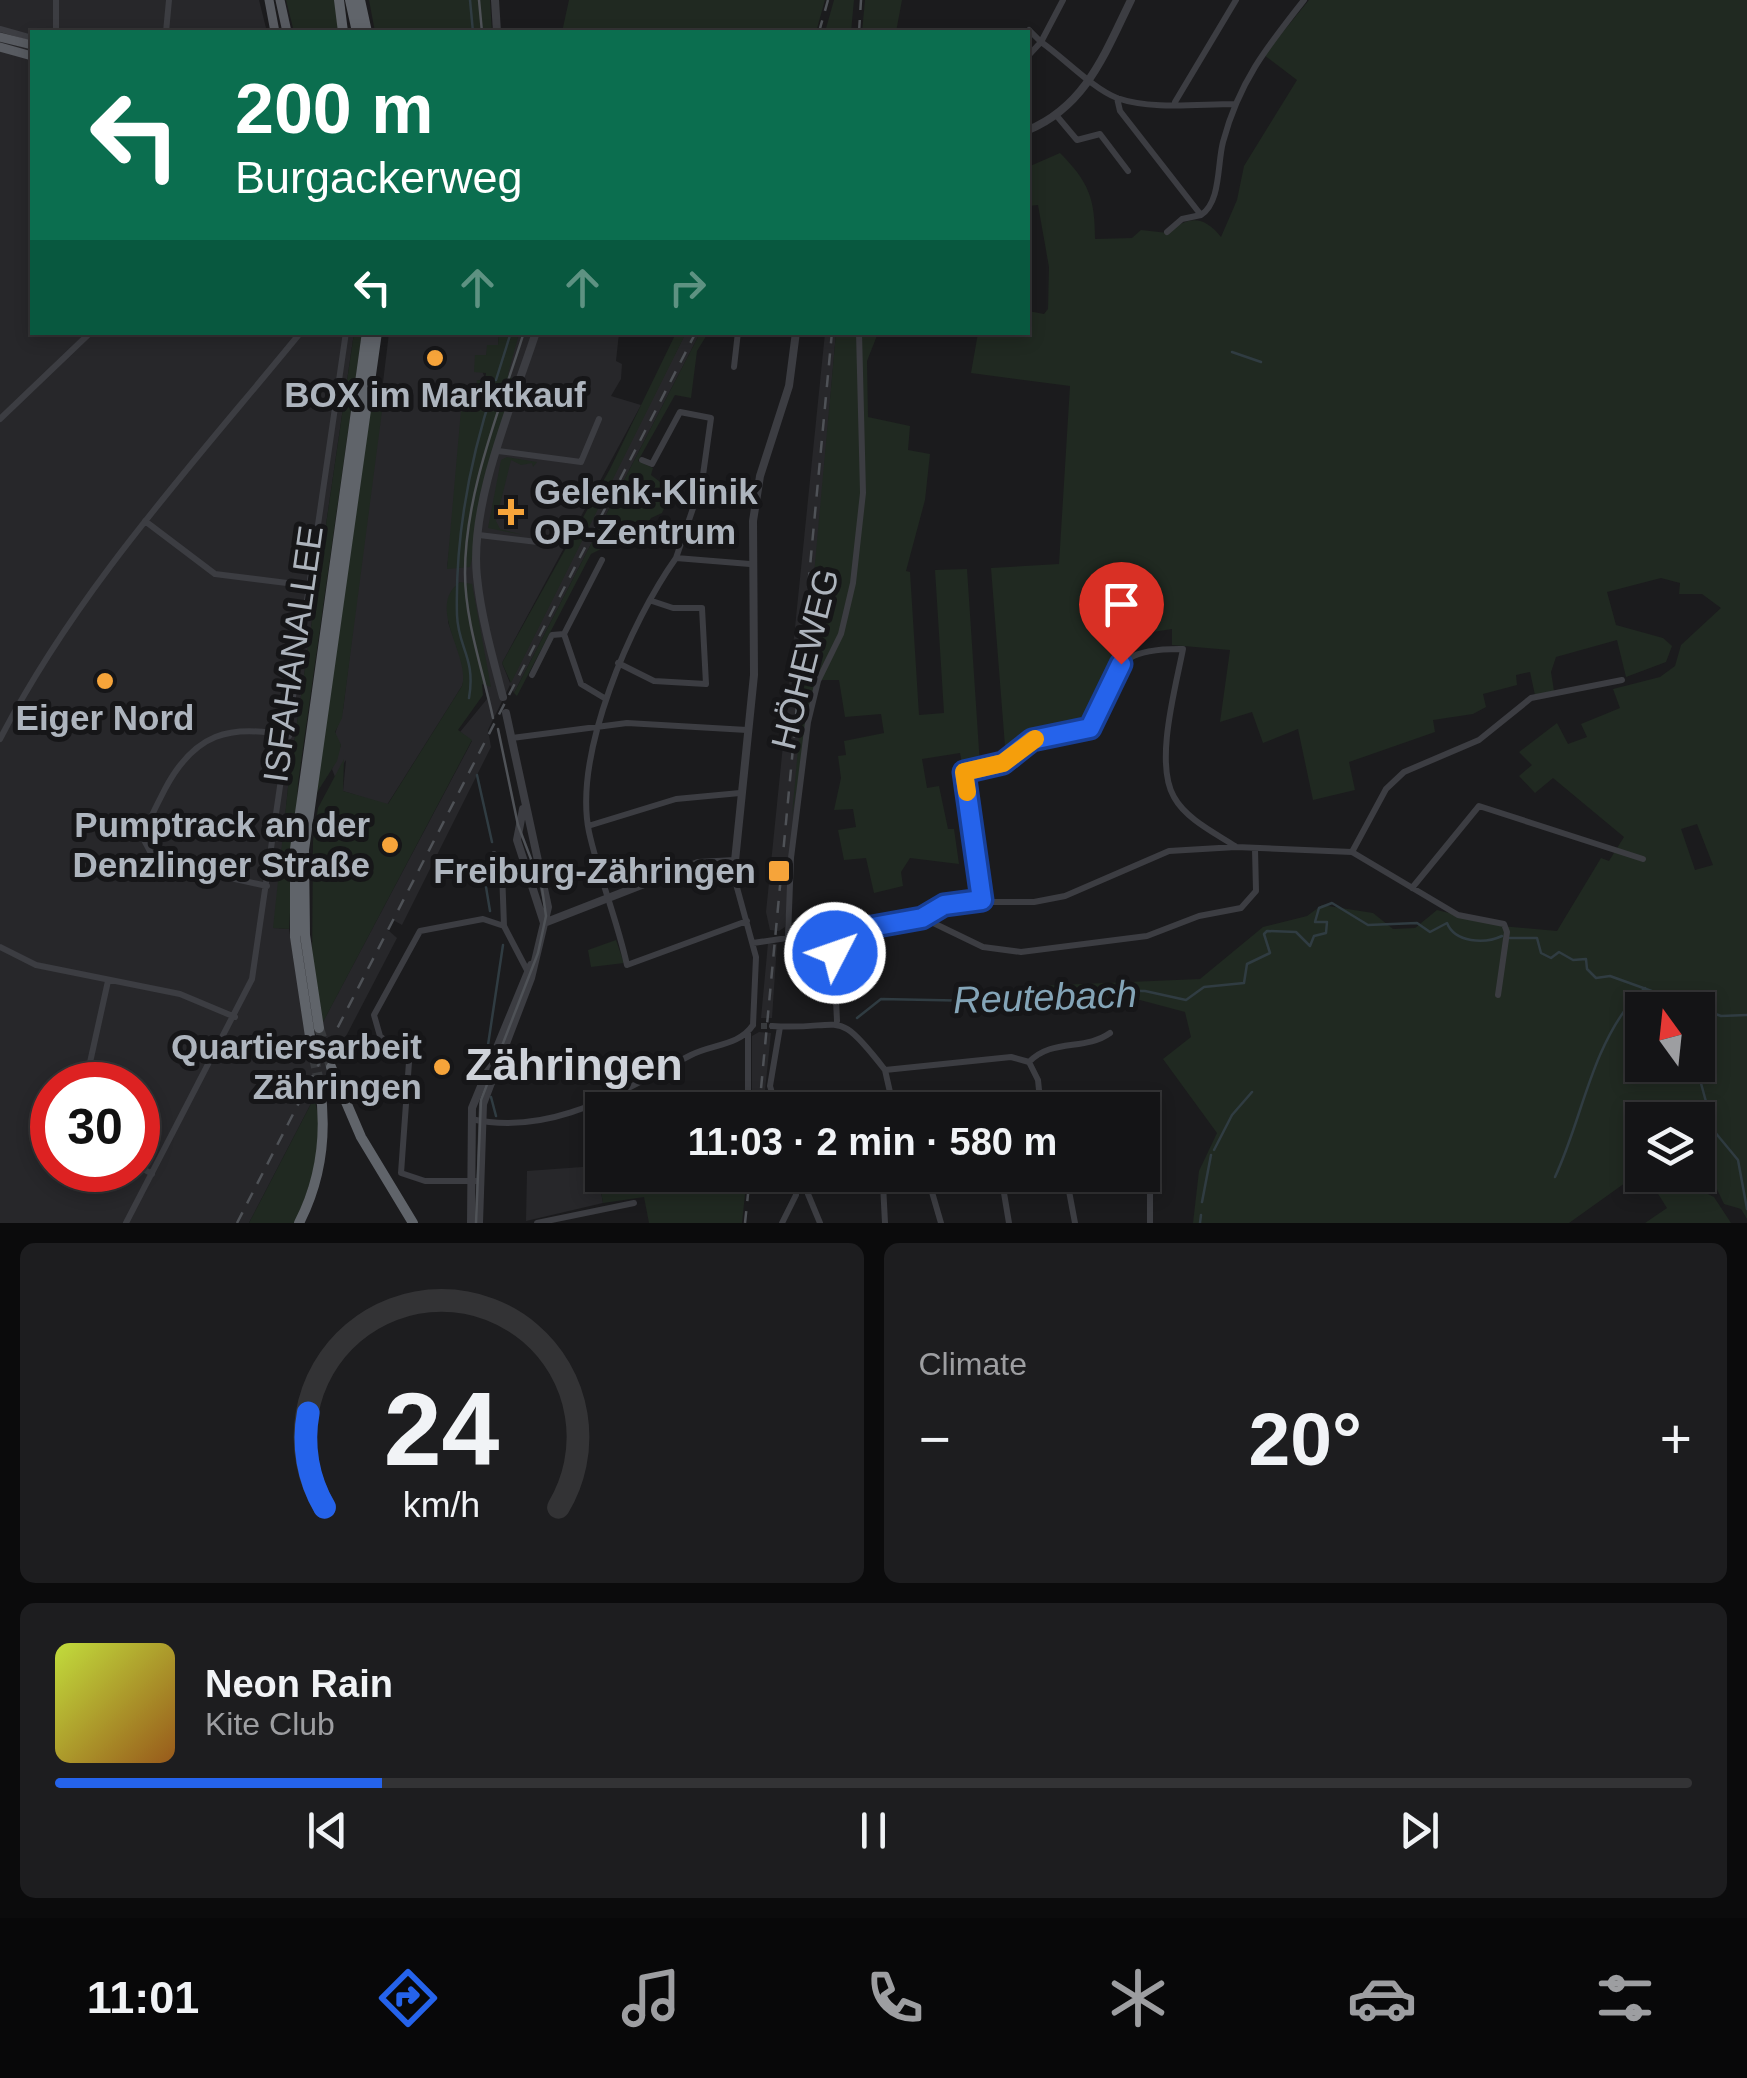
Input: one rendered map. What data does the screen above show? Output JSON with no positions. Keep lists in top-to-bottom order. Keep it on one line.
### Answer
{"streets":{"highway":["ISFAHANALLEE"],"street":["HÖHEWEG"]},"districts":["Zähringen"],"water":["Reutebach"],"places":{"other":["BOX im Marktkauf","Eiger Nord","Pumptrack an der Denzlinger Straße","Quartiersarbeit Zähringen"],"health":["Gelenk-Klinik OP-Zentrum"],"transit":["Freiburg-Zähringen"]},"north":"top","page":{"turn":["200 m","Burgackerweg"],"limit":"30","trip":"11:03 · 2 min · 580 m","tile":"Climate","heat":["−","20°","+"],"song":["Neon Rain","Kite Club"],"tabs":"11:01","gauge":["24","km/h"]}}
